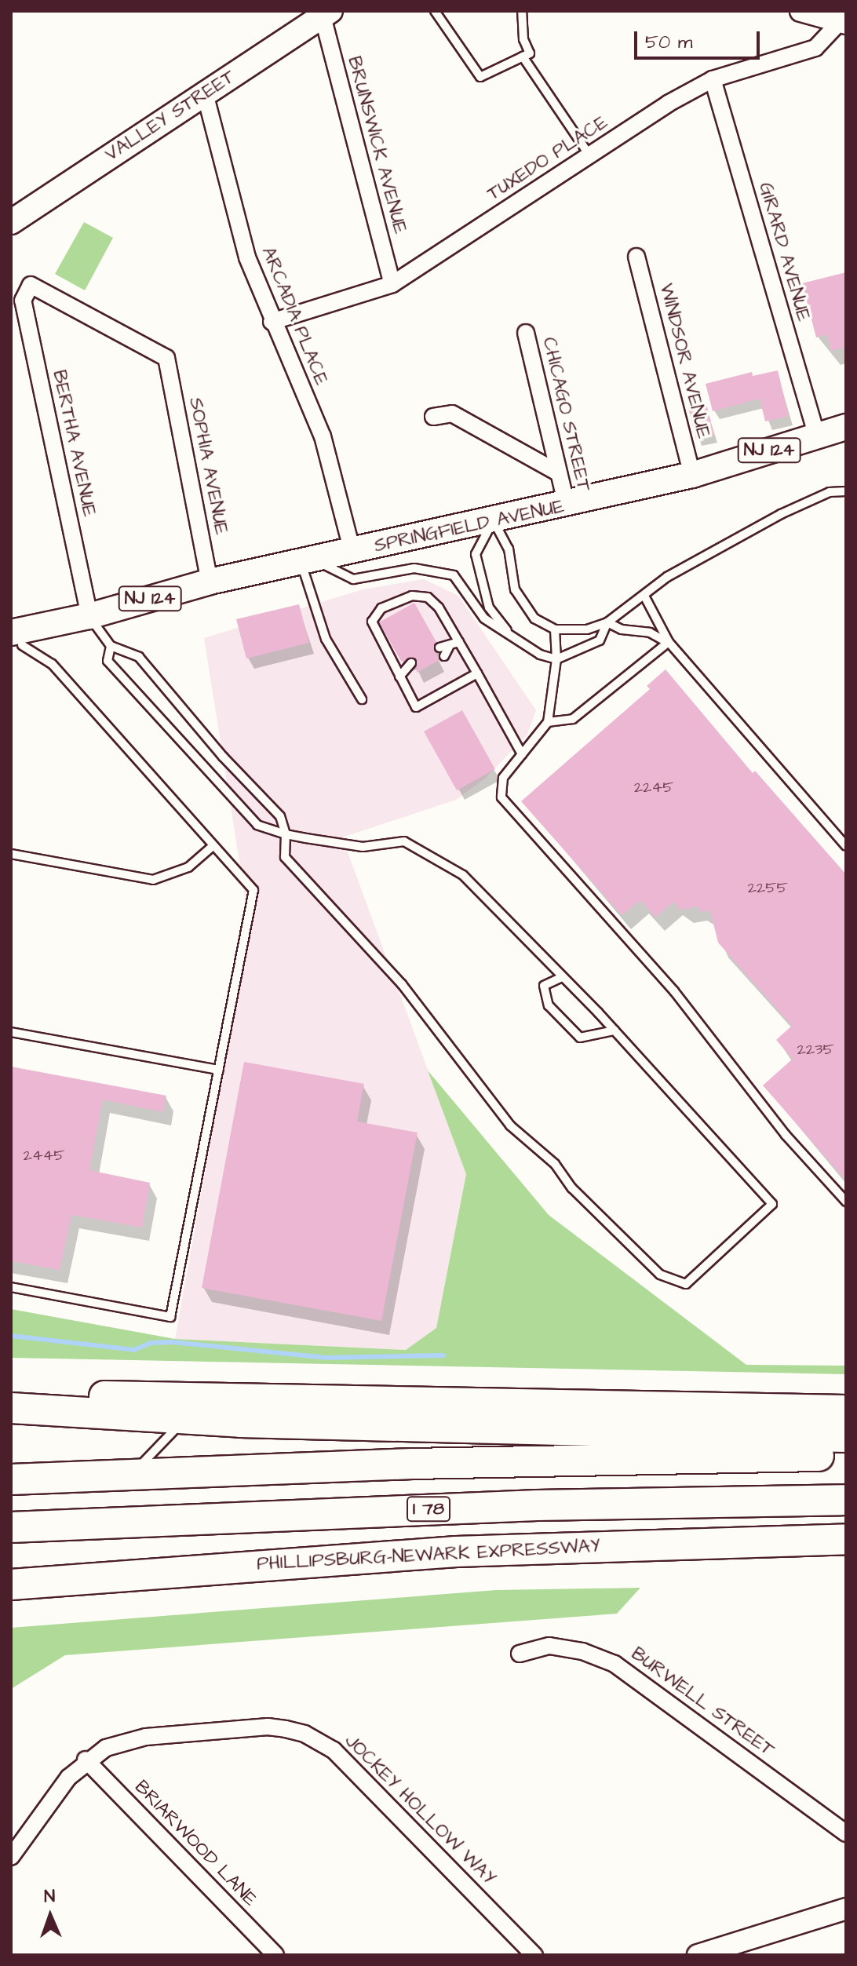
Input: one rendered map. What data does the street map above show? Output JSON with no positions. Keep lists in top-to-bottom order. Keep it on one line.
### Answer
{"streets":{"highway":["I 78","PHILLIPSBURG-NEWARK EXPRESSWAY"],"main road":["VALLEY STREET","NJ 124","SPRINGFIELD AVENUE"],"street":["BRUNSWICK AVENUE","TUXEDO PLACE","GIRARD AVENUE","ARCADIA PLACE","WINDSOR AVENUE","CHICAGO STREET","BERTHA AVENUE","SOPHIA AVENUE","BURWELL STREET","JOCKEY HOLLOW WAY","BRIARWOOD LANE"]},"crossings":[["VALLEY STREET","BRUNSWICK AVENUE"],["VALLEY STREET","ARCADIA PLACE"],["BRUNSWICK AVENUE","TUXEDO PLACE"],["TUXEDO PLACE","GIRARD AVENUE"],["TUXEDO PLACE","ARCADIA PLACE"],["GIRARD AVENUE","SPRINGFIELD AVENUE"],["ARCADIA PLACE","SPRINGFIELD AVENUE"],["WINDSOR AVENUE","SPRINGFIELD AVENUE"],["CHICAGO STREET","SPRINGFIELD AVENUE"],["BERTHA AVENUE","SOPHIA AVENUE"],["BERTHA AVENUE","SPRINGFIELD AVENUE"],["SOPHIA AVENUE","SPRINGFIELD AVENUE"],["JOCKEY HOLLOW WAY","BRIARWOOD LANE"]],"house_numbers":["2245","2255","2235","2445"],"scale_bar":"50 m","north":"top"}
